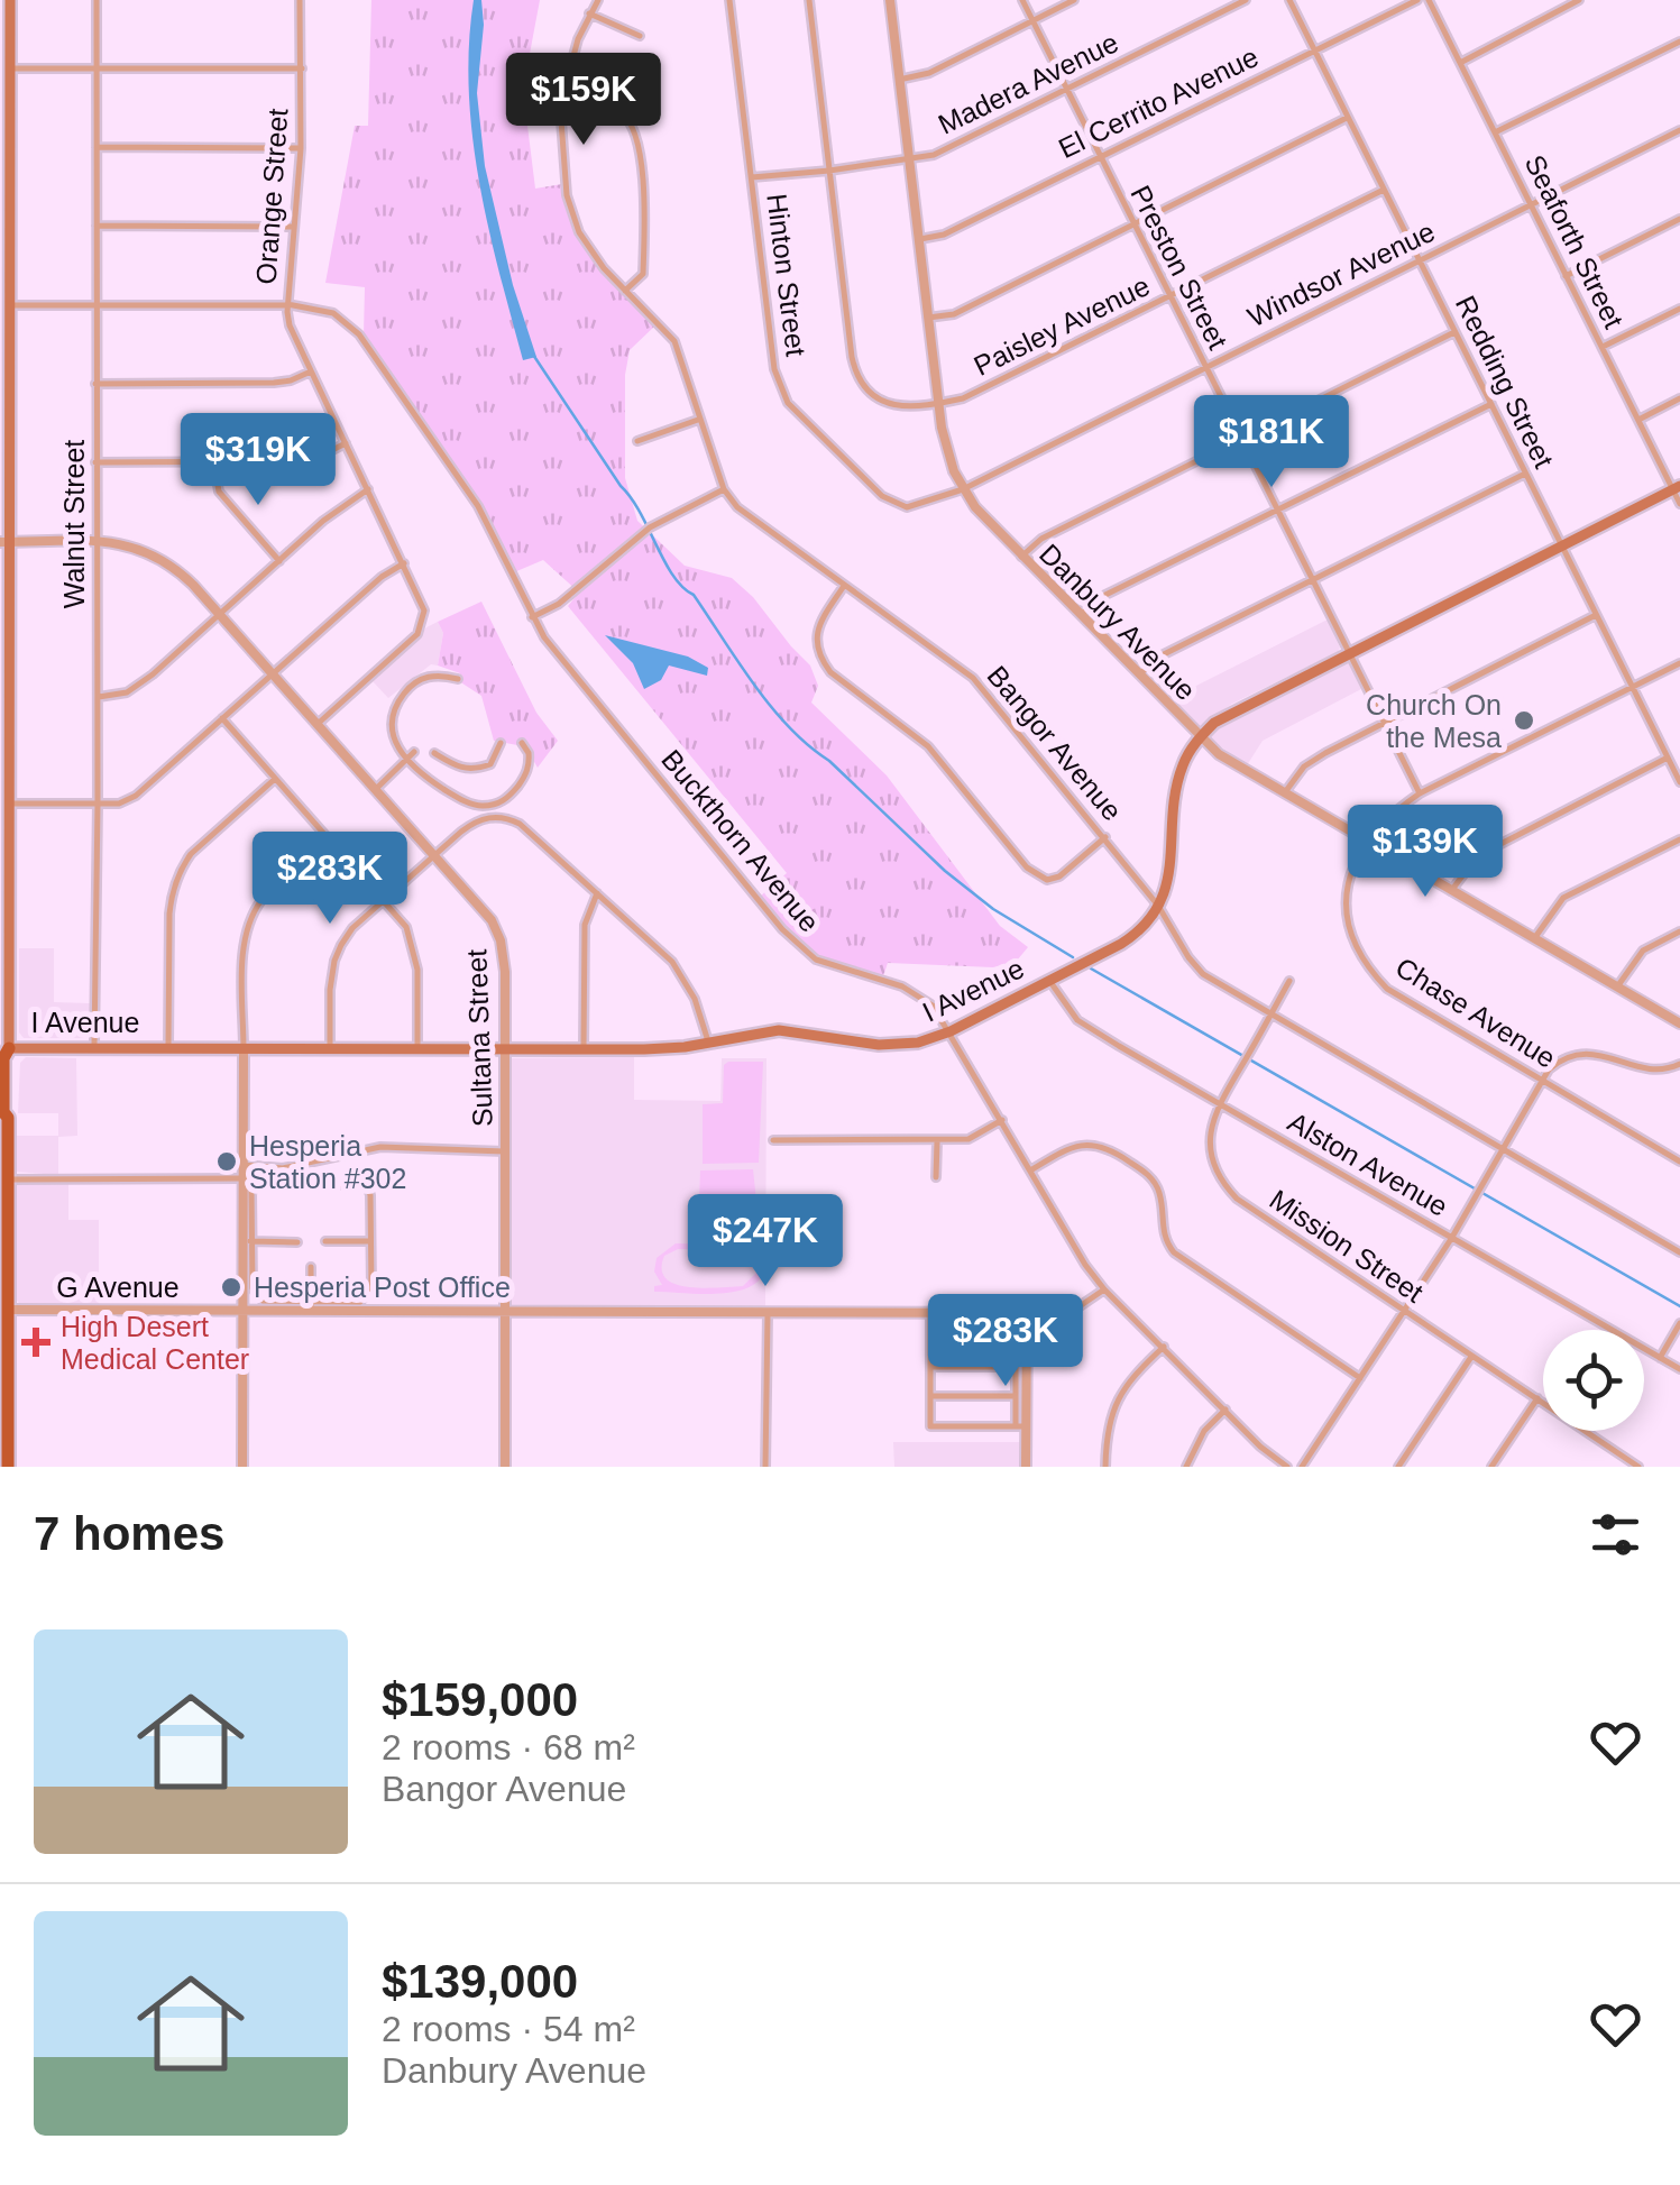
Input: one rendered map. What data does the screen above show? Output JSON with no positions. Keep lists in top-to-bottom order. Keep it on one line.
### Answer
{"streets":{"main road":["I Avenue"],"street":["Madera Avenue","El Cerrito Avenue","Orange Street","Seaforth Street","Preston Street","Windsor Avenue","Hinton Street","Paisley Avenue","Redding Street","Walnut Street","Danbury Avenue","Bangor Avenue","Buckthorn Avenue","Chase Avenue","Sultana Street","Alston Avenue","Mission Street","G Avenue"]},"crossings":[["Madera Avenue","Preston Street"],["Madera Avenue","Hinton Street"],["Madera Avenue","Danbury Avenue"],["El Cerrito Avenue","Preston Street"],["El Cerrito Avenue","Redding Street"],["El Cerrito Avenue","Danbury Avenue"],["Orange Street","Buckthorn Avenue"],["Orange Street","Sultana Street"],["Seaforth Street","Windsor Avenue"],["Preston Street","Windsor Avenue"],["Preston Street","Paisley Avenue"],["Preston Street","Chase Avenue"],["Windsor Avenue","Hinton Street"],["Windsor Avenue","Redding Street"],["Windsor Avenue","Danbury Avenue"],["Hinton Street","Danbury Avenue"],["Paisley Avenue","Redding Street"],["Paisley Avenue","Danbury Avenue"],["Redding Street","Chase Avenue"],["Walnut Street","Buckthorn Avenue"],["Walnut Street","I Avenue"],["Walnut Street","Sultana Street"],["Danbury Avenue","Chase Avenue"],["Bangor Avenue","I Avenue"],["Bangor Avenue","Mission Street"],["Buckthorn Avenue","I Avenue"],["Buckthorn Avenue","G Avenue"],["I Avenue","Sultana Street"],["I Avenue","Alston Avenue"],["Sultana Street","G Avenue"],["Alston Avenue","Mission Street"]],"places":{"other":["Church On the Mesa","Hesperia Station #302","Hesperia Post Office"],"health":["High Desert Medical Center"]},"page":{"price":["$159K","$181K","$319K","$139K","$283K","$247K","$283K"],"heading":"7 homes","list":[{"name":"$159,000","note":"2 rooms · 68 m² · Bangor Avenue"},{"name":"$139,000","note":"2 rooms · 54 m² · Danbury Avenue"}]}}
